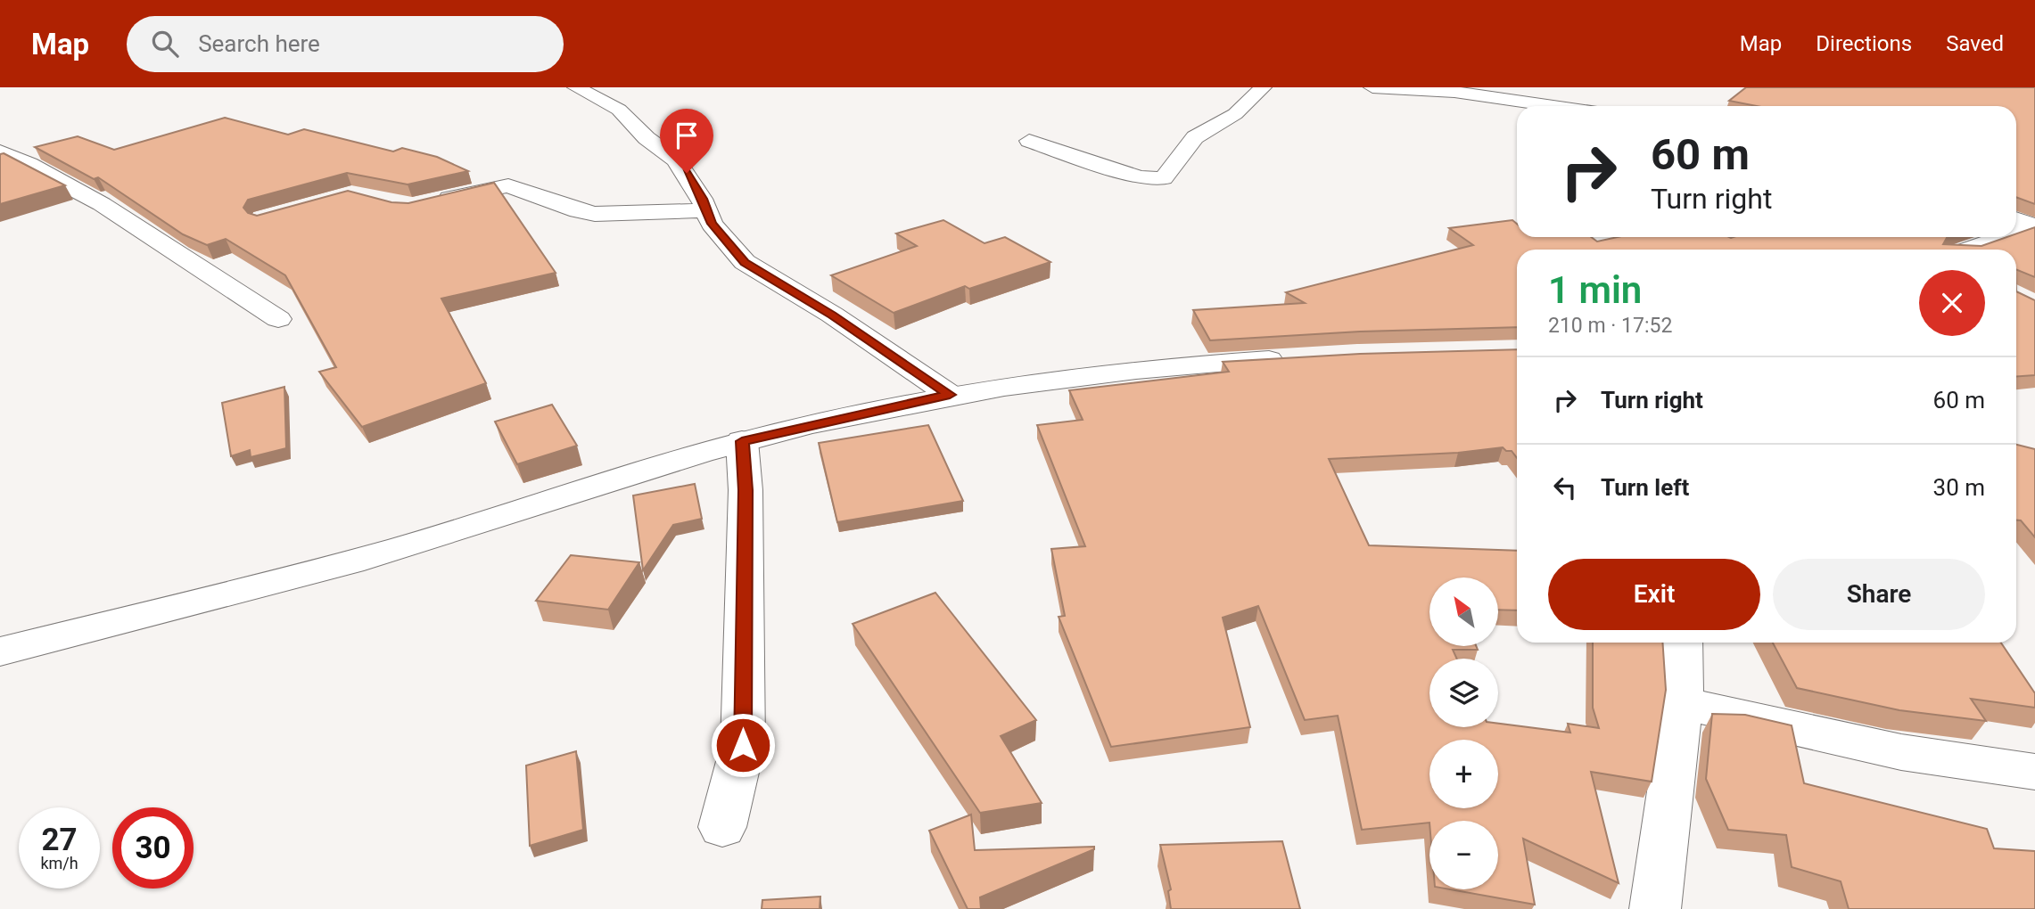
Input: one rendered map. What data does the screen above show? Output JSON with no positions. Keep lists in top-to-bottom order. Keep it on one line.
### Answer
{"north":"top left","page":{"header":"Map","search":"Search here","nav":["Map","Directions","Saved"],"turn":["60 m","Turn right"],"heading":["1 min","210 m · 17:52"],"list":[{"name":"Turn right","value":"60 m"},{"name":"Turn left","value":"30 m"}],"buttons":["Exit","Share"],"map_buttons":["+","−"],"speed":"27 km/h","limit":"30"}}
